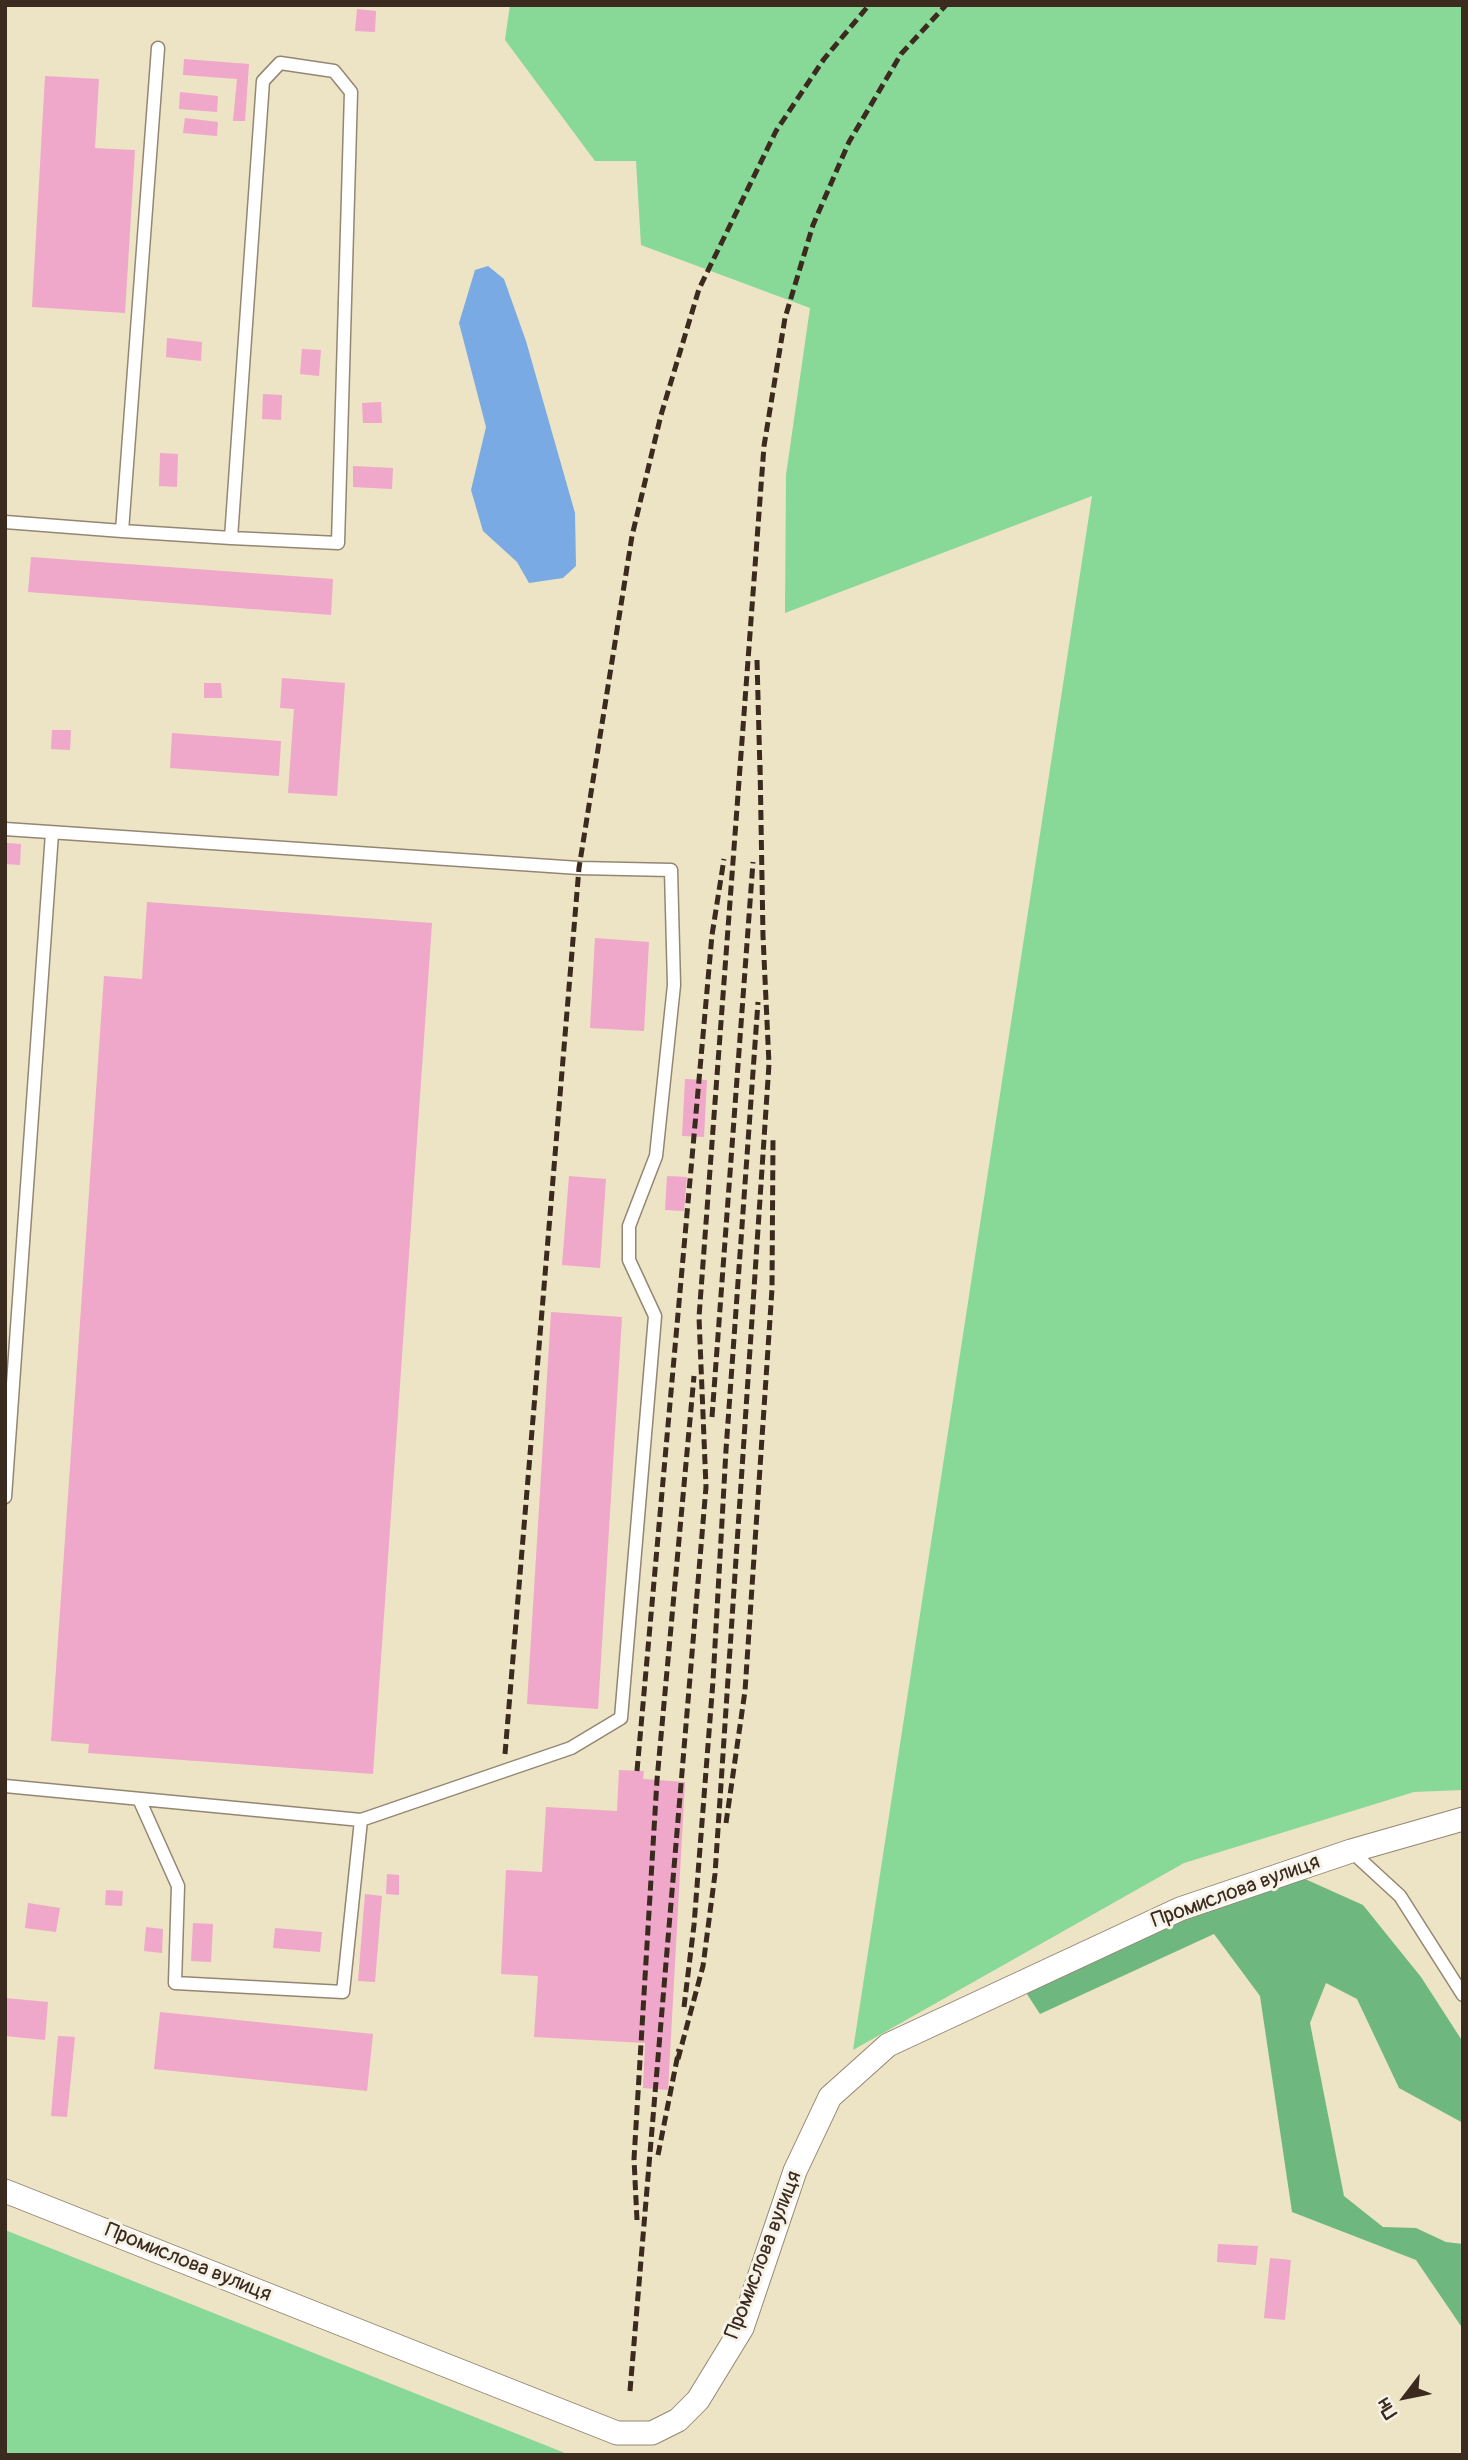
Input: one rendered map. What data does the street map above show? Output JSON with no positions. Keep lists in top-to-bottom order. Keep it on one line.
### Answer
{"streets":{"street":["Промислова вулиця"]},"north":"bottom left"}
